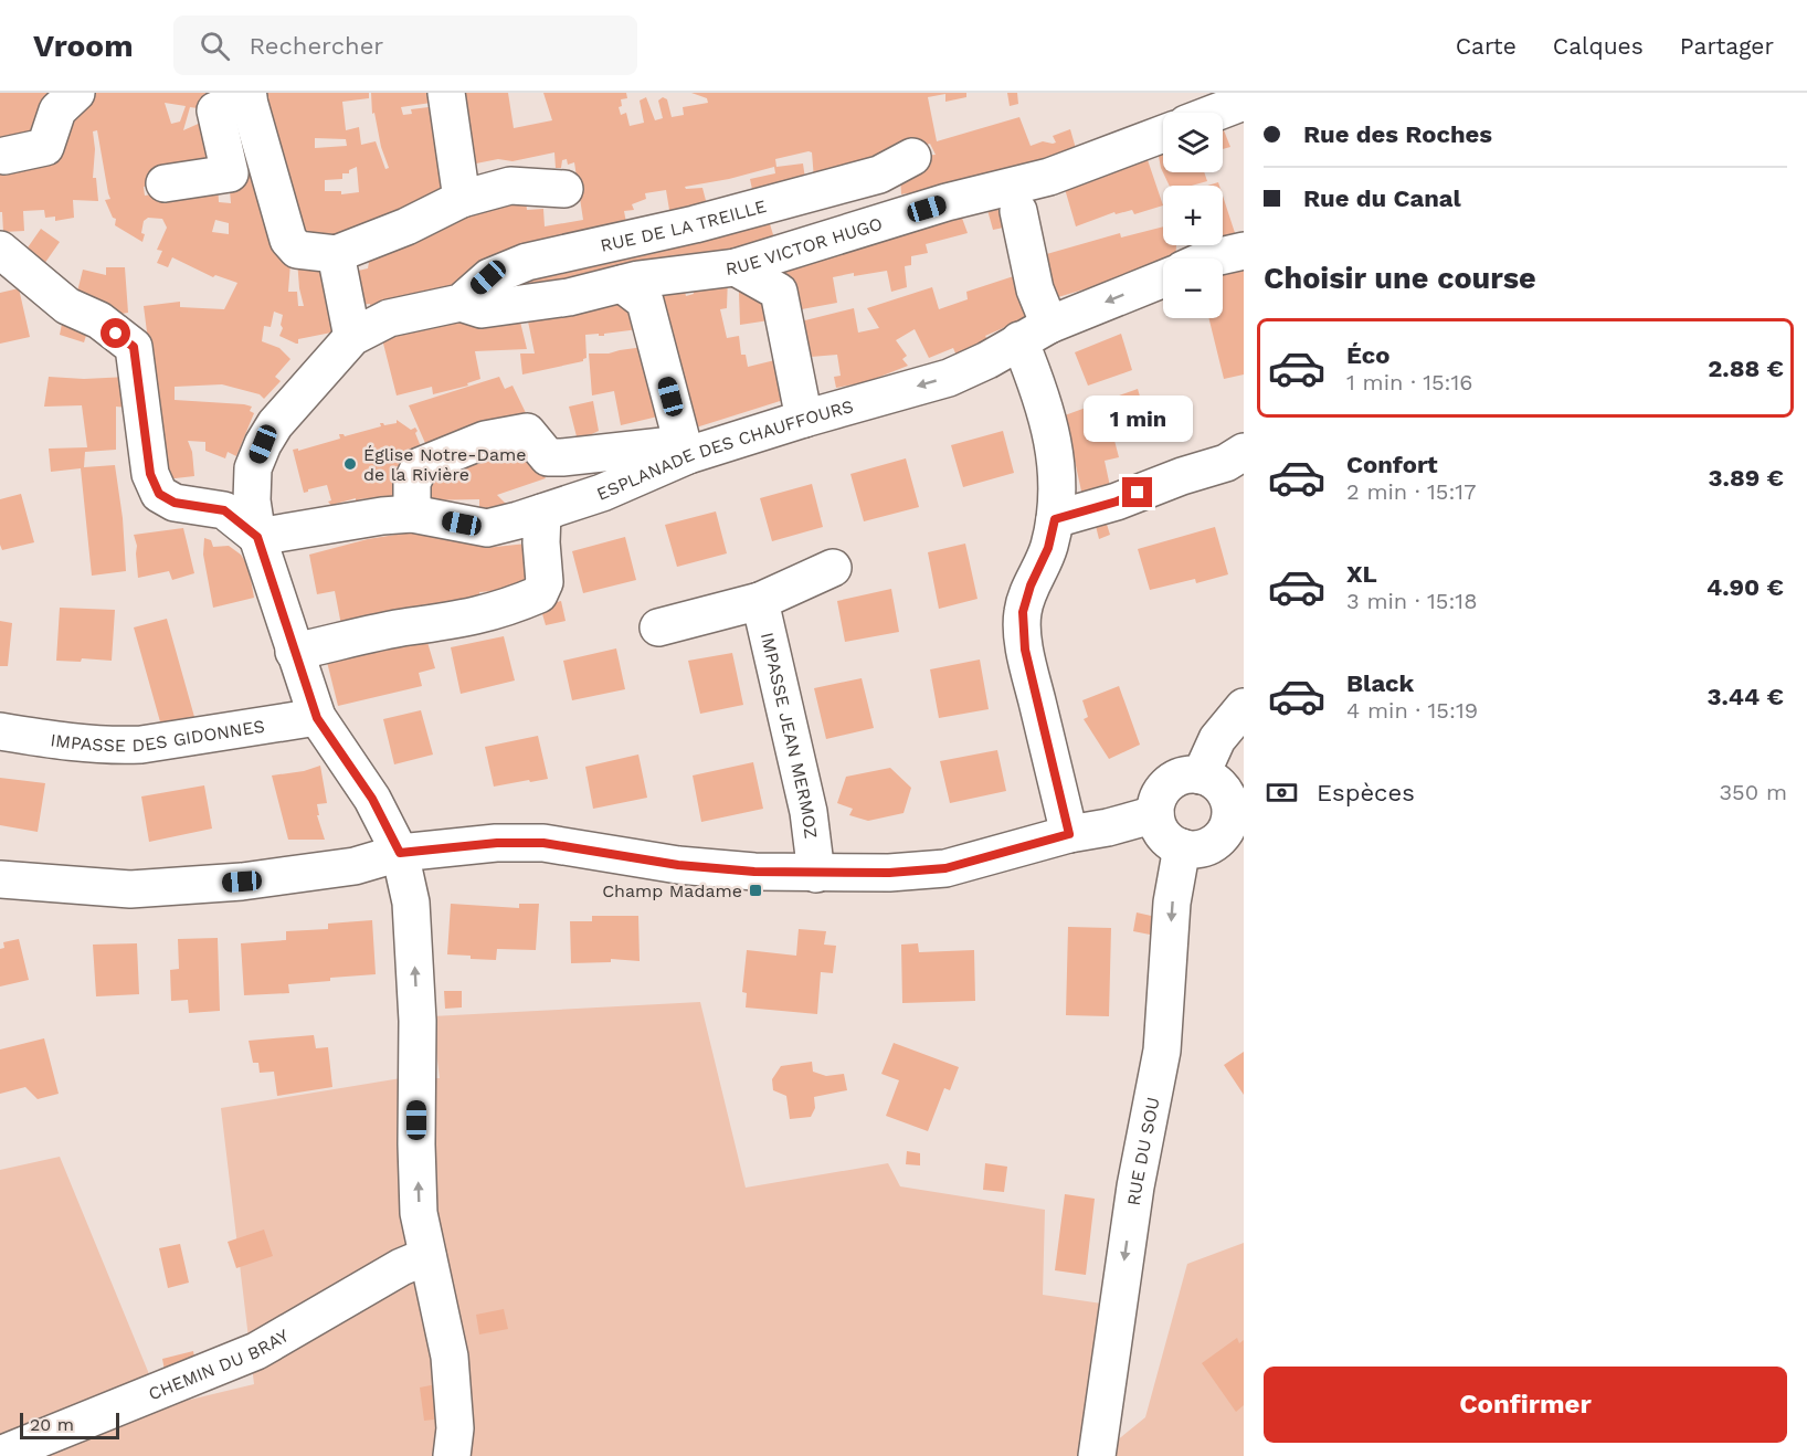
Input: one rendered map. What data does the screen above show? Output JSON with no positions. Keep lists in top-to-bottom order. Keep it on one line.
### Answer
{"streets":{"street":["RUE DE LA TREILLE","RUE VICTOR HUGO","ESPLANADE DES CHAUFFOURS","IMPASSE DES GIDONNES","IMPASSE JEAN MERMOZ","RUE DU SOU","CHEMIN DU BRAY"]},"crossings":[["RUE DE LA TREILLE","RUE VICTOR HUGO"]],"one_way":["RUE DU SOU"],"places":{"other":["Église Notre-Dame de la Rivière"],"transit":["Champ Madame"]},"scale_bar":"20 m","page":{"header":"Vroom","search":"Rechercher","nav":["Carte","Calques","Partager"],"banner":["Rue des Roches","Rue du Canal"],"map_buttons":["+","−"],"heading":"Choisir une course","list":[{"name":"Éco","note":"1 min · 15:16","value":"2.88 €"},{"name":"Confort","note":"2 min · 15:17","value":"3.89 €"},{"name":"XL","note":"3 min · 15:18","value":"4.90 €"},{"name":"Black","note":"4 min · 15:19","value":"3.44 €"}],"bubble":"1 min","pay":["Espèces","350 m"],"buttons":"Confirmer","scale":"20 m"}}
